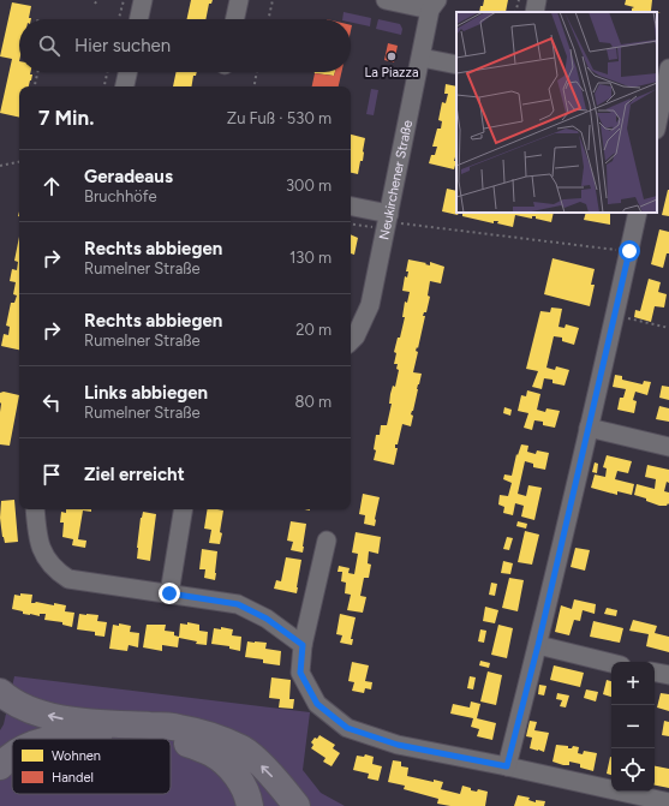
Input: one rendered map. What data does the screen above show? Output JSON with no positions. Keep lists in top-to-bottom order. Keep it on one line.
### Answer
{"streets":{"street":["Neukirchener Straße"]},"places":["La Piazza"],"legend":["Wohnen","Handel"],"page":{"search":"Hier suchen","heading":["7 Min.","Zu Fuß · 530 m"],"list":[["Geradeaus","Bruchhöfe","300 m"],["Rechts abbiegen","Rumelner Straße","130 m"],["Rechts abbiegen","Rumelner Straße","20 m"],["Links abbiegen","Rumelner Straße","80 m"],"Ziel erreicht"],"map_buttons":["+","−"]}}
